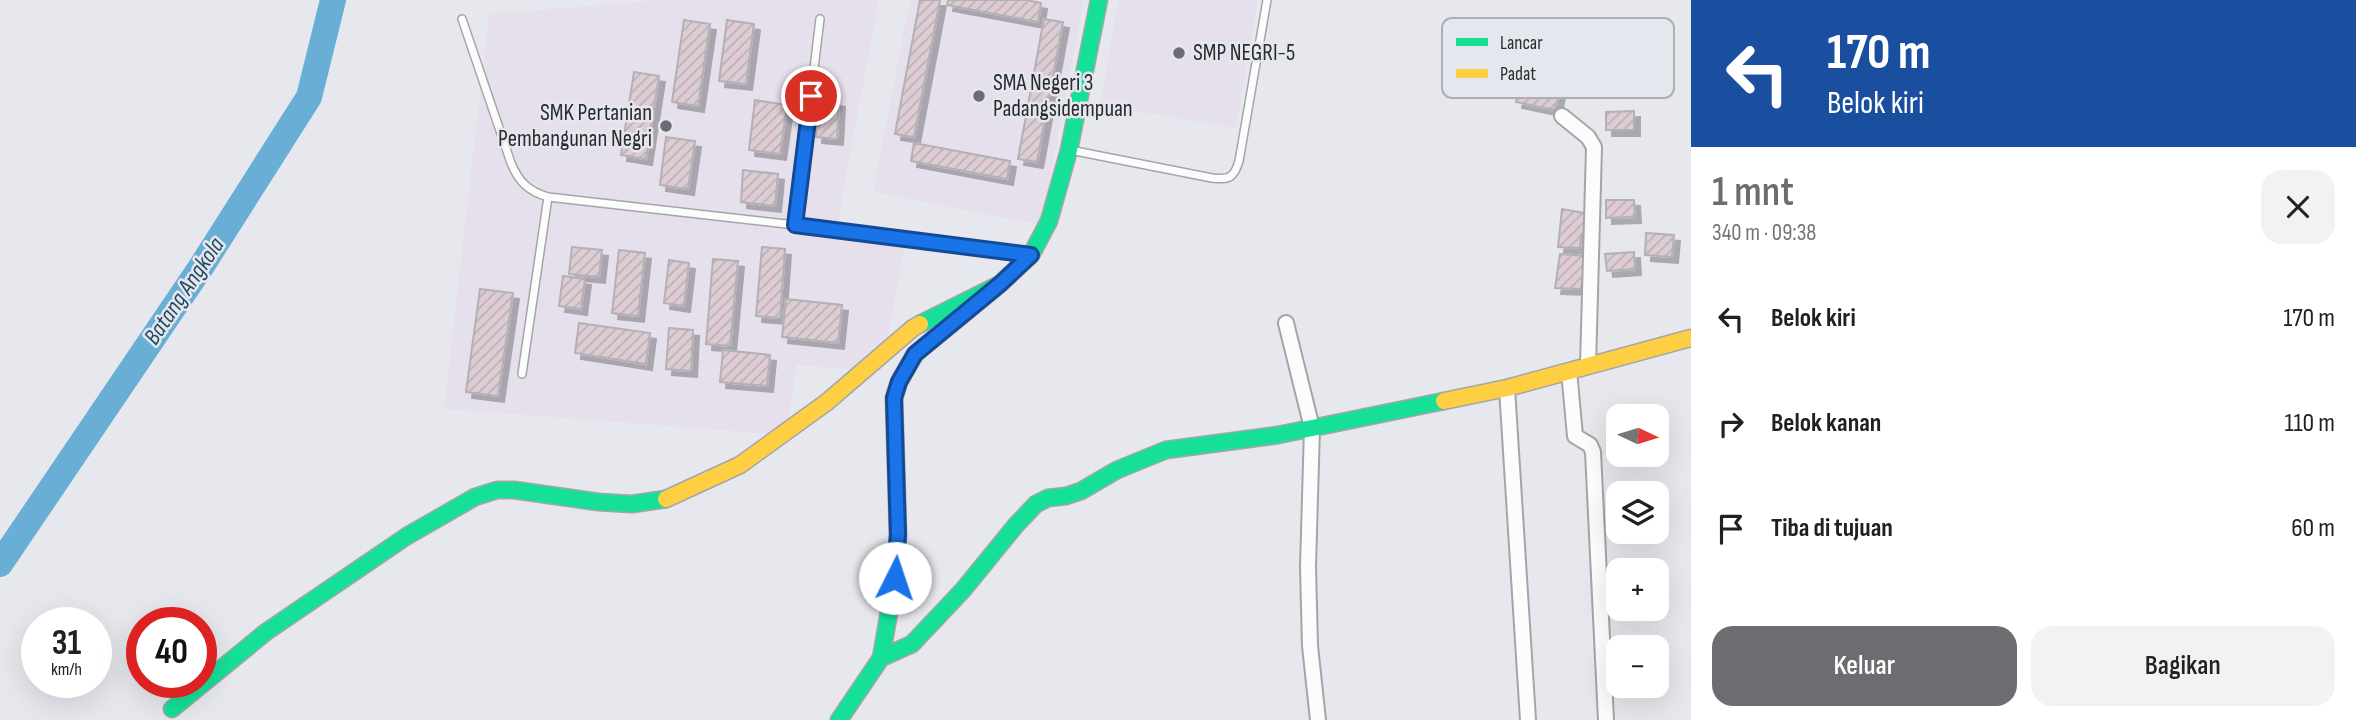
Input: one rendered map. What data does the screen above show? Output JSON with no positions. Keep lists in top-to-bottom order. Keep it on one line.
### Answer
{"water":["Batang Angkola"],"places":["SMP NEGRI-5","SMA Negeri 3 Padangsidempuan","SMK Pertanian Pembangunan Negri"],"legend":["Lancar","Padat"],"north":"right","page":{"turn":["170 m","Belok kiri"],"heading":["1 mnt","340 m · 09:38"],"list":[{"name":"Belok kiri","value":"170 m"},{"name":"Belok kanan","value":"110 m"},{"name":"Tiba di tujuan","value":"60 m"}],"map_buttons":["+","−"],"speed":"31 km/h","limit":"40","buttons":["Keluar","Bagikan"]}}
